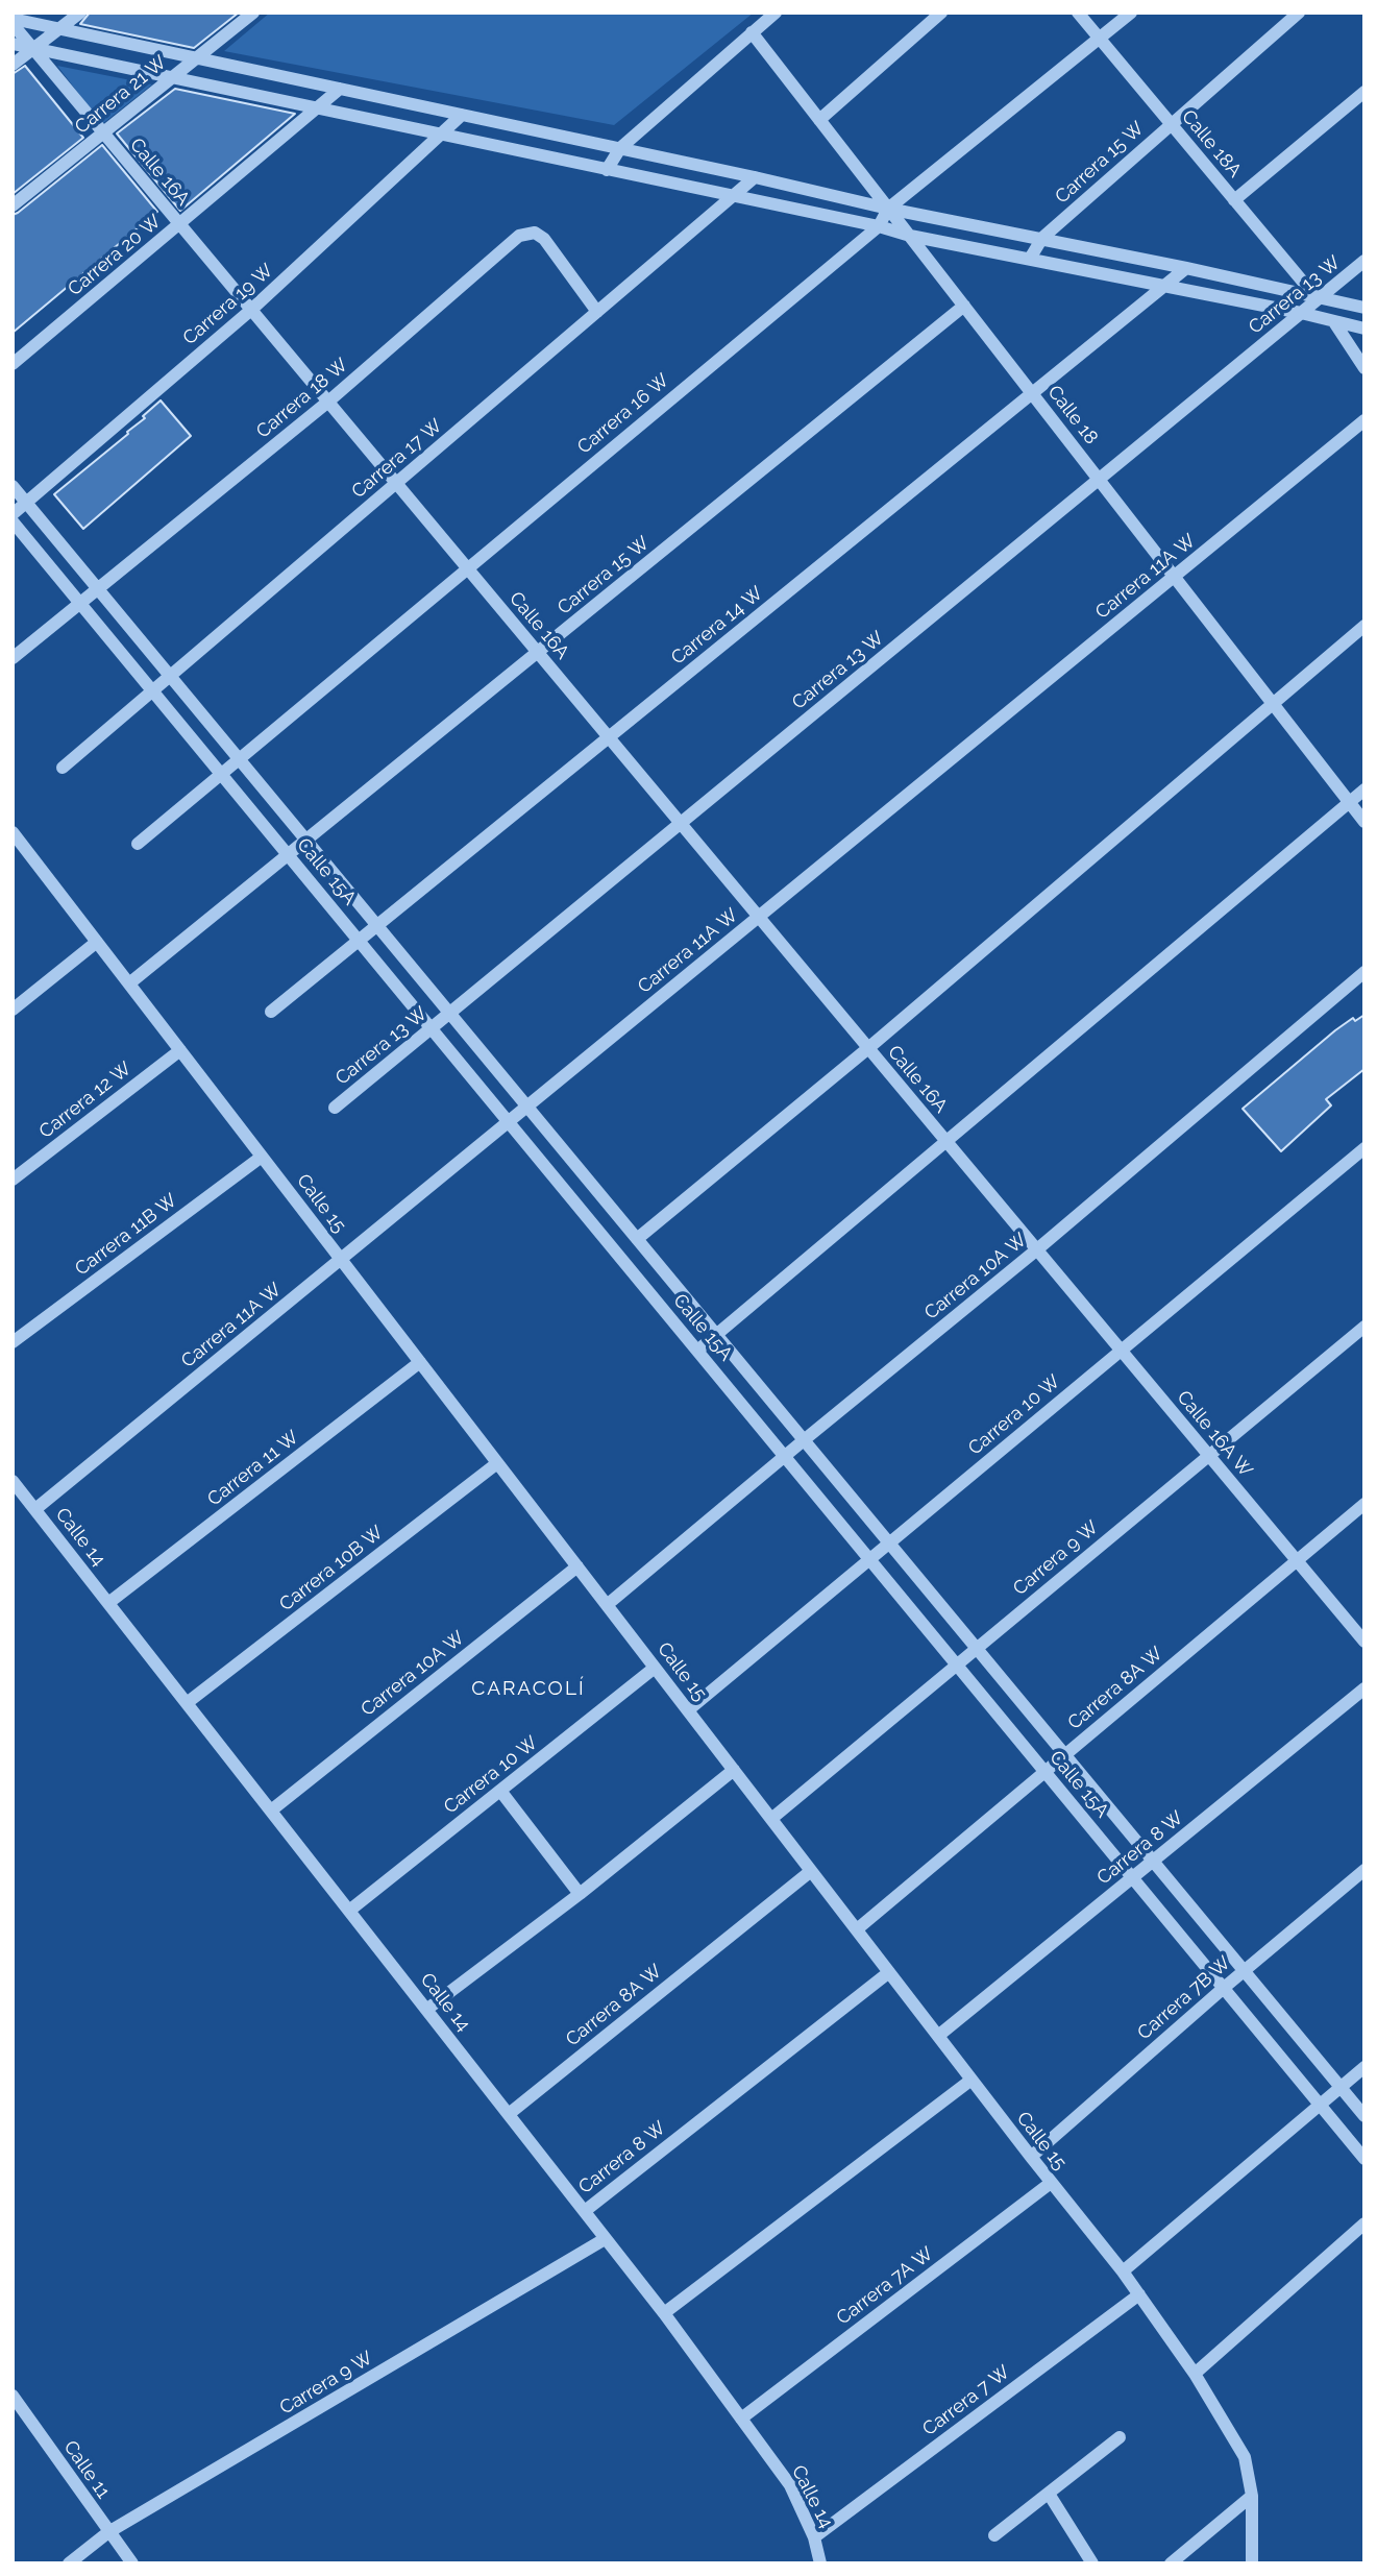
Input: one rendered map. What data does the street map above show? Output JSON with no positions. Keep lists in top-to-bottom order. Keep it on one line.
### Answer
{"streets":{"street":["Carrera 21 W","Calle 18A","Carrera 15 W","Calle 16A","Carrera 20 W","Carrera 13 W","Carrera 19 W","Carrera 18 W","Carrera 16 W","Calle 18","Carrera 17 W","Carrera 11A W","Carrera 14 W","Calle 15A","Carrera 12 W","Calle 15","Carrera 11B W","Carrera 10A W","Carrera 10 W","Calle 16A W","Carrera 11 W","Calle 14","Carrera 9 W","Carrera 10B W","Carrera 8A W","Carrera 8 W","Carrera 7B W","Carrera 7A W","Carrera 7 W","Calle 11"]},"crossings":[["Carrera 21 W","Calle 16A"],["Calle 18A","Carrera 15 W"],["Calle 18A","Carrera 13 W"],["Calle 18A","Carrera 16 W"],["Carrera 15 W","Calle 16A"],["Carrera 15 W","Calle 18"],["Carrera 15 W","Calle 15A"],["Carrera 15 W","Calle 15"],["Calle 16A","Carrera 20 W"],["Calle 16A","Carrera 13 W"],["Calle 16A","Carrera 19 W"],["Calle 16A","Carrera 18 W"],["Calle 16A","Carrera 16 W"],["Calle 16A","Carrera 17 W"],["Calle 16A","Carrera 11A W"],["Calle 16A","Carrera 14 W"],["Calle 16A","Carrera 10A W"],["Calle 16A","Calle 16A W"],["Carrera 13 W","Calle 18"],["Carrera 13 W","Calle 15A"],["Carrera 19 W","Calle 15A"],["Carrera 18 W","Carrera 17 W"],["Carrera 18 W","Calle 15A"],["Carrera 16 W","Calle 18"],["Carrera 16 W","Calle 15A"],["Calle 18","Carrera 11A W"],["Calle 18","Carrera 14 W"],["Carrera 17 W","Calle 15A"],["Carrera 11A W","Calle 15A"],["Carrera 11A W","Calle 15"],["Carrera 11A W","Calle 14"],["Carrera 14 W","Calle 15A"],["Calle 15A","Carrera 10A W"],["Calle 15A","Carrera 10 W"],["Calle 15A","Carrera 9 W"],["Calle 15A","Carrera 8A W"],["Calle 15A","Carrera 8 W"],["Calle 15A","Carrera 7B W"],["Carrera 12 W","Calle 15"],["Calle 15","Carrera 11B W"],["Calle 15","Carrera 10A W"],["Calle 15","Carrera 10 W"],["Calle 15","Carrera 11 W"],["Calle 15","Carrera 9 W"],["Calle 15","Carrera 10B W"],["Calle 15","Carrera 8A W"],["Calle 15","Carrera 8 W"],["Calle 15","Carrera 7B W"],["Calle 15","Carrera 7A W"],["Calle 15","Carrera 7 W"],["Carrera 10A W","Calle 16A W"],["Carrera 10A W","Calle 14"],["Carrera 10 W","Calle 16A W"],["Carrera 10 W","Calle 14"],["Calle 16A W","Carrera 9 W"],["Calle 16A W","Carrera 8A W"],["Carrera 11 W","Calle 14"],["Calle 14","Carrera 9 W"],["Calle 14","Carrera 10B W"],["Calle 14","Carrera 8A W"],["Calle 14","Carrera 8 W"],["Calle 14","Carrera 7A W"],["Calle 14","Carrera 7 W"],["Carrera 9 W","Calle 11"]],"districts":["CARACOLÍ"]}
